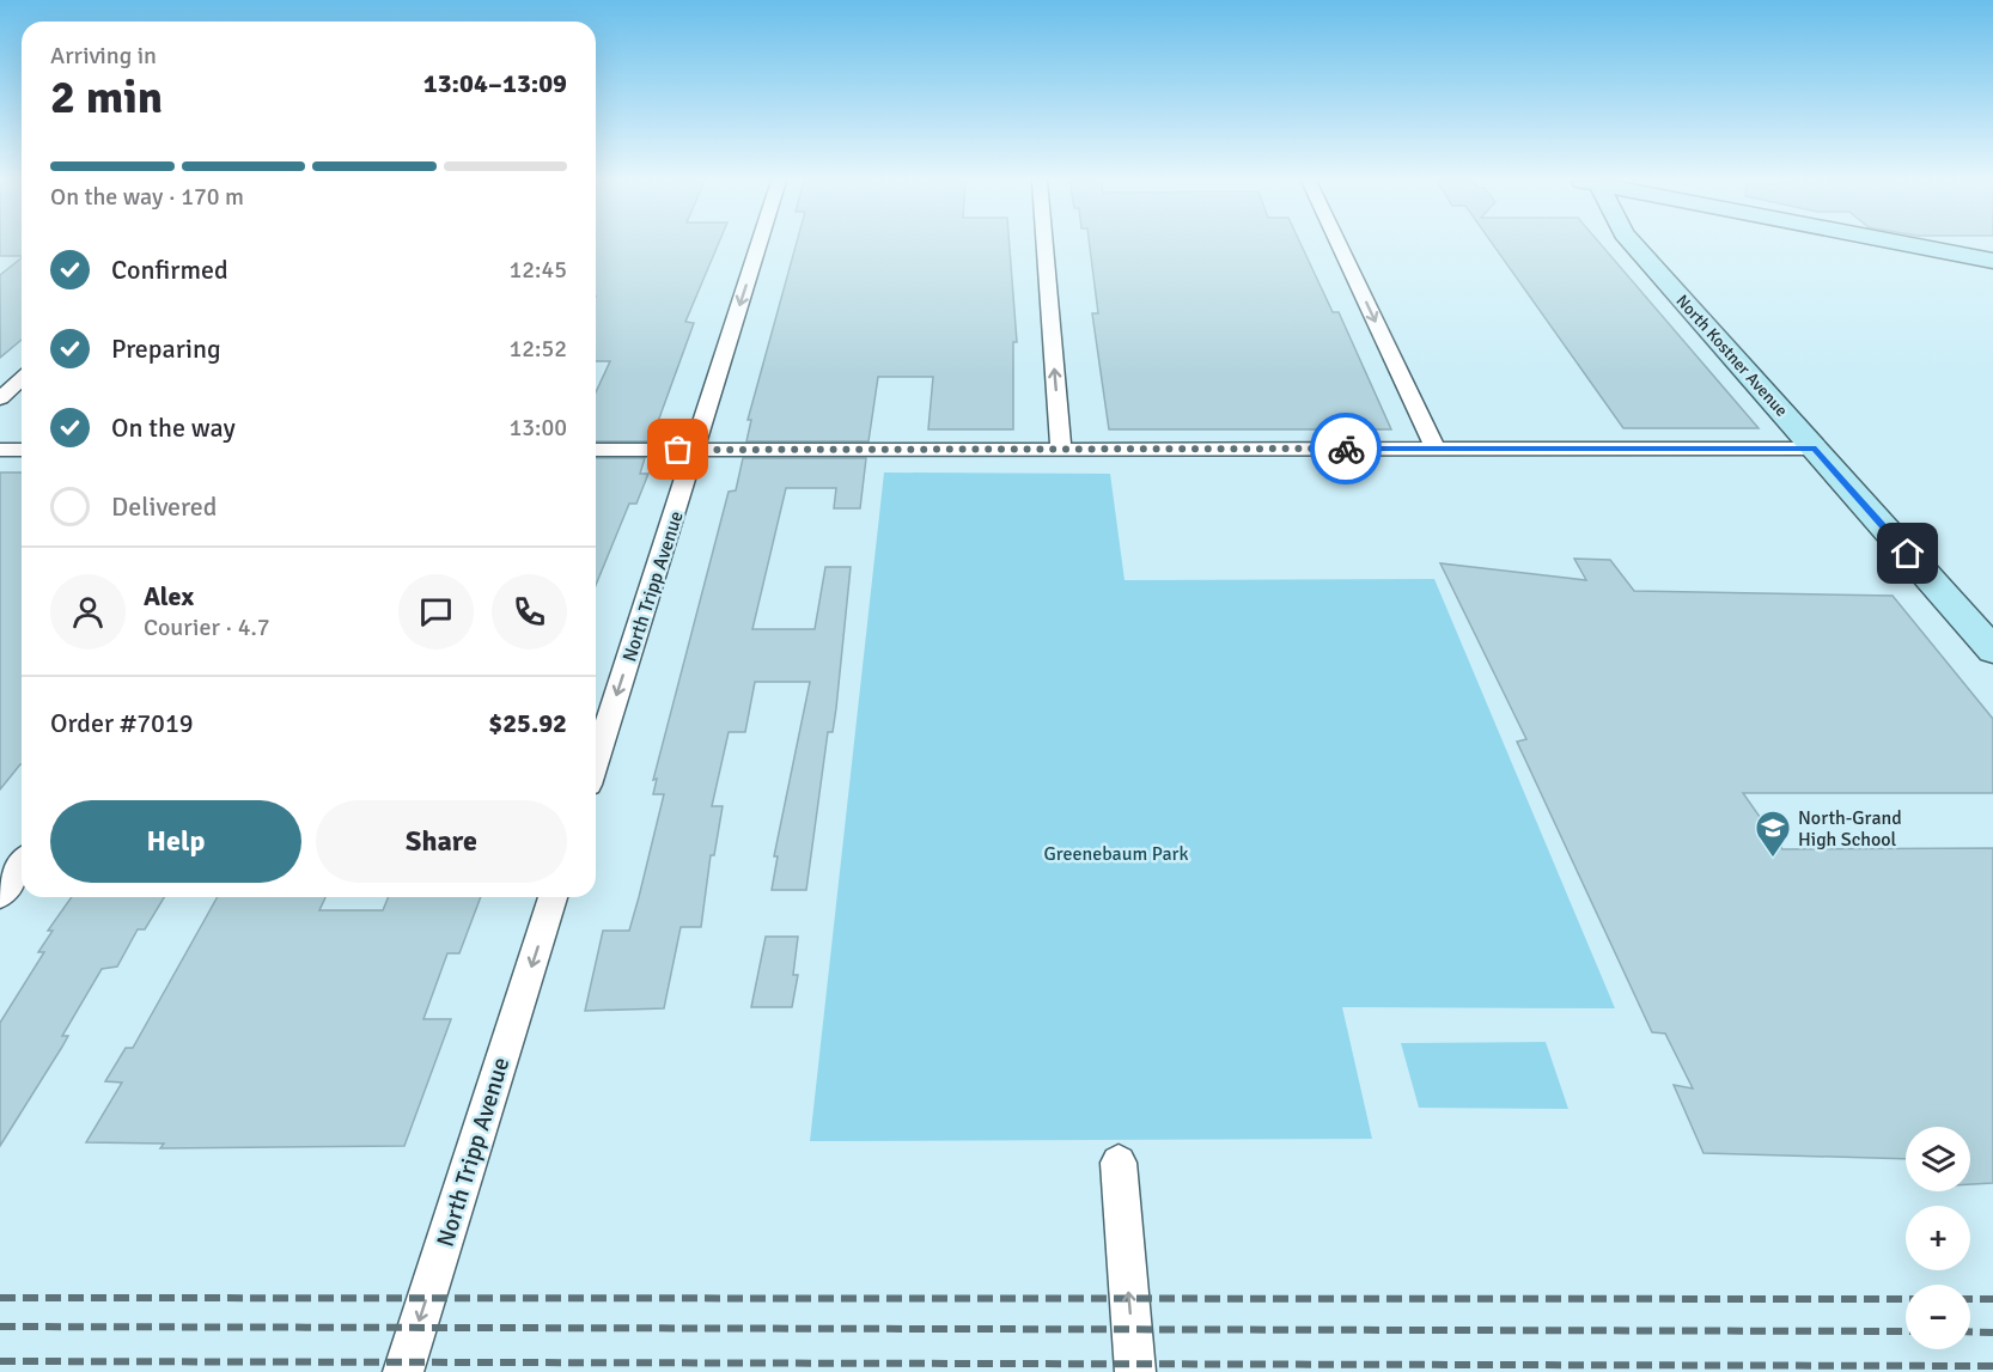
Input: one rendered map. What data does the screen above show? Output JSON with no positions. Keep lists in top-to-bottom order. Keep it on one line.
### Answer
{"streets":{"street":["North Kostner Avenue","North Tripp Avenue"]},"one_way":["North Tripp Avenue"],"parks":["Greenebaum Park"],"places":{"school or university":["North-Grand High School"]},"page":{"heading":["2 min","Arriving in","13:04–13:09"],"panel":["Alex","Courier · 4.7","Order #7019","$25.92"],"bar":"On the way · 170 m","list":[["Confirmed","12:45"],["Preparing","12:52"],["On the way","13:00"],"Delivered"],"buttons":["Help","Share"],"map_buttons":["+","−"]}}
